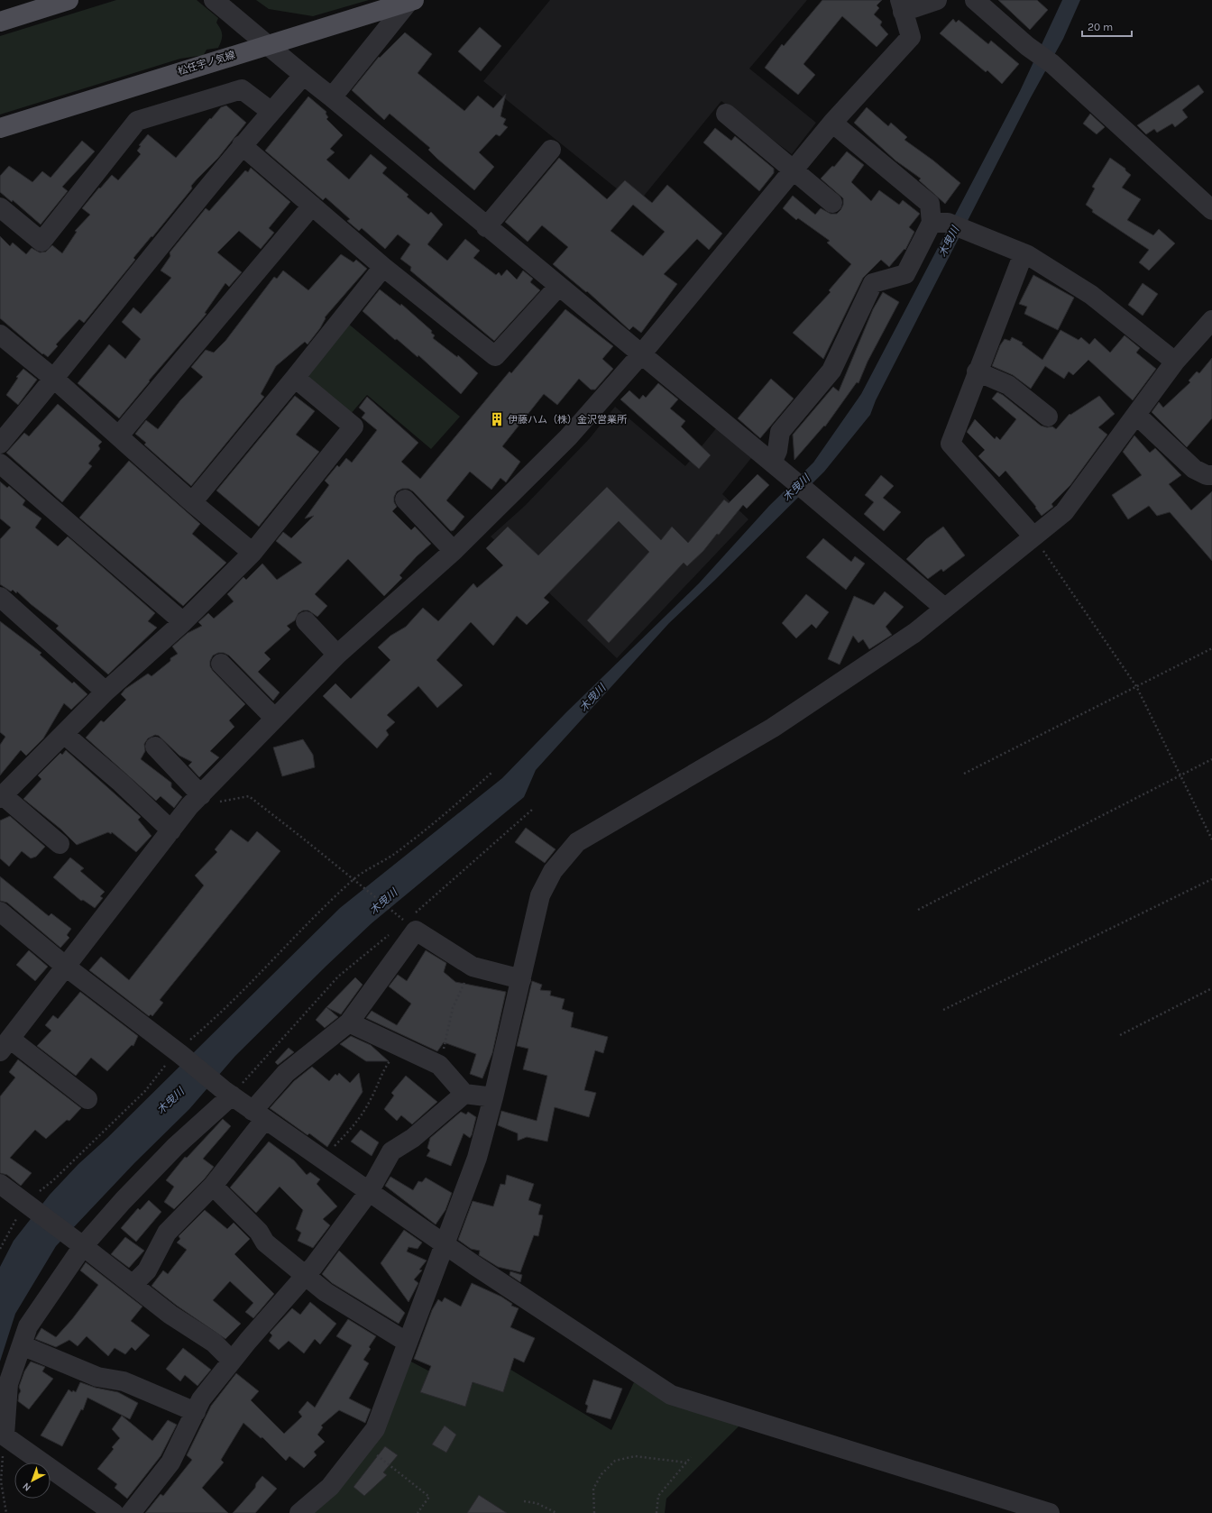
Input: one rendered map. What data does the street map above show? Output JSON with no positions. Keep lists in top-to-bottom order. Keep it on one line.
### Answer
{"streets":{"main road":["松任宇ノ気線"]},"water":["木曳川"],"places":{"building":["伊藤ハム（株）金沢営業所"]},"scale_bar":"20 m","north":"bottom left"}
